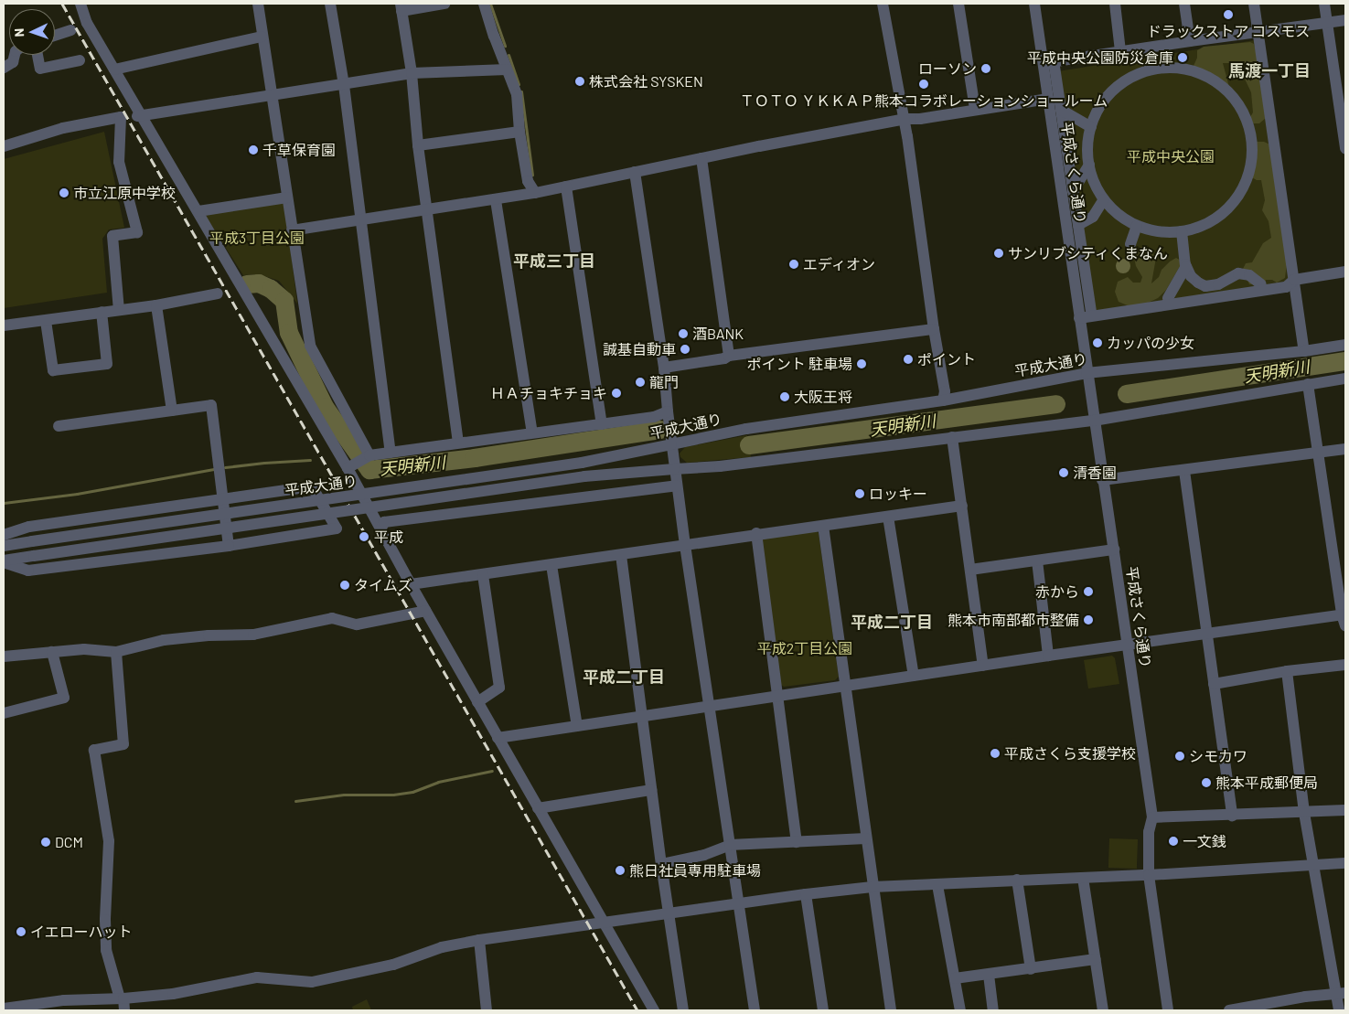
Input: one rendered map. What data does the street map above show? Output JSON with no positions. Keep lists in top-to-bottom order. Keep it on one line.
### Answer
{"streets":{"street":["平成さくら通り","平成大通り"]},"crossings":[["平成さくら通り","平成大通り"]],"districts":["馬渡一丁目","平成三丁目","平成二丁目","平成二丁目"],"water":["天明新川"],"parks":["平成中央公園","平成3丁目公園","平成2丁目公園"],"places":["ドラックストア コスモス","平成中央公園防災倉庫","ローソン","株式会社 SYSKEN","ＴＯＴＯ ＹＫＫＡＰ熊本コラボレーションショールーム","千草保育園","市立江原中学校","サンリブシティくまなん","エディオン","酒BANK","カッパの少女","誠基自動車","ポイント","ポイント 駐車場","龍門","ＨＡチョキチョキ","大阪王将","清香園","ロッキー","平成","タイムズ","赤から","熊本市南部都市整備","平成さくら支援学校","シモカワ","熊本平成郵便局","一文銭","DCM","熊日社員専用駐車場","イエローハット"],"north":"left"}
